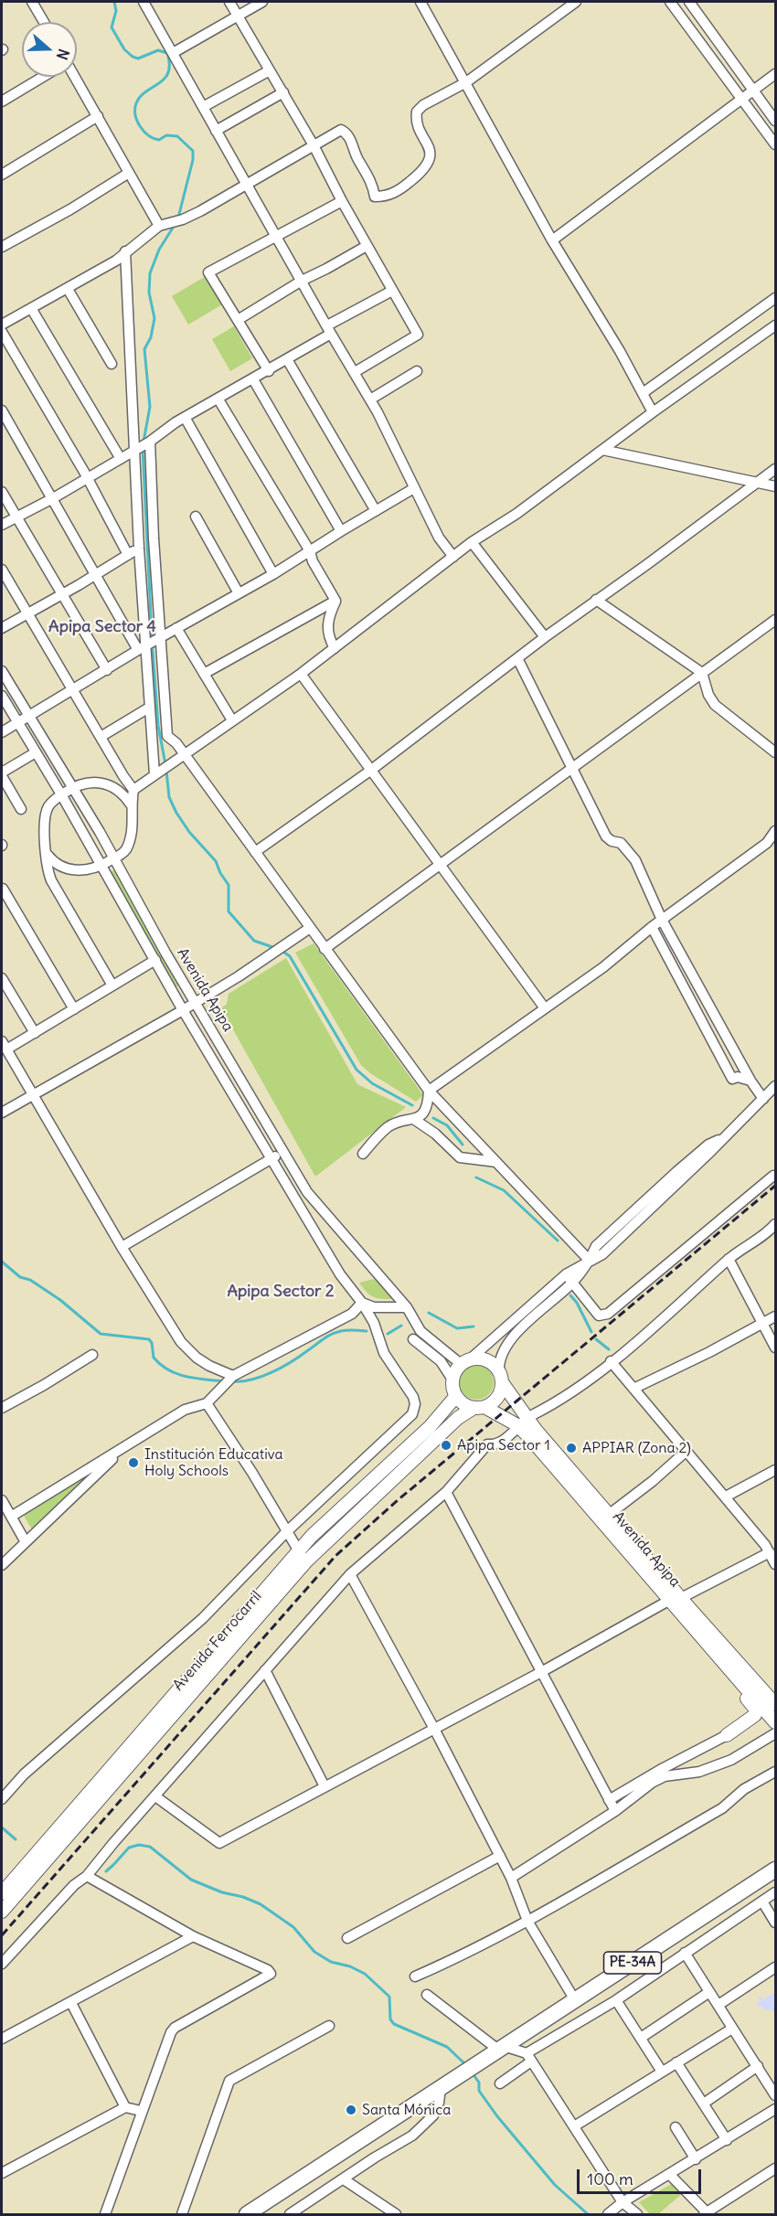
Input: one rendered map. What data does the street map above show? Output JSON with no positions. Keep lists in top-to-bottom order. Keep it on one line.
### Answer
{"streets":{"highway":["PE-34A"],"main road":["Avenida Apipa","Avenida Ferrocarril"]},"crossings":[["Avenida Apipa","Avenida Ferrocarril"]],"districts":["Apipa Sector 4","Apipa Sector 2"],"places":["Apipa Sector 1","APPIAR (Zona 2)","Institución Educativa Holy Schools","Santa Mónica"],"scale_bar":"100 m","north":"right"}
